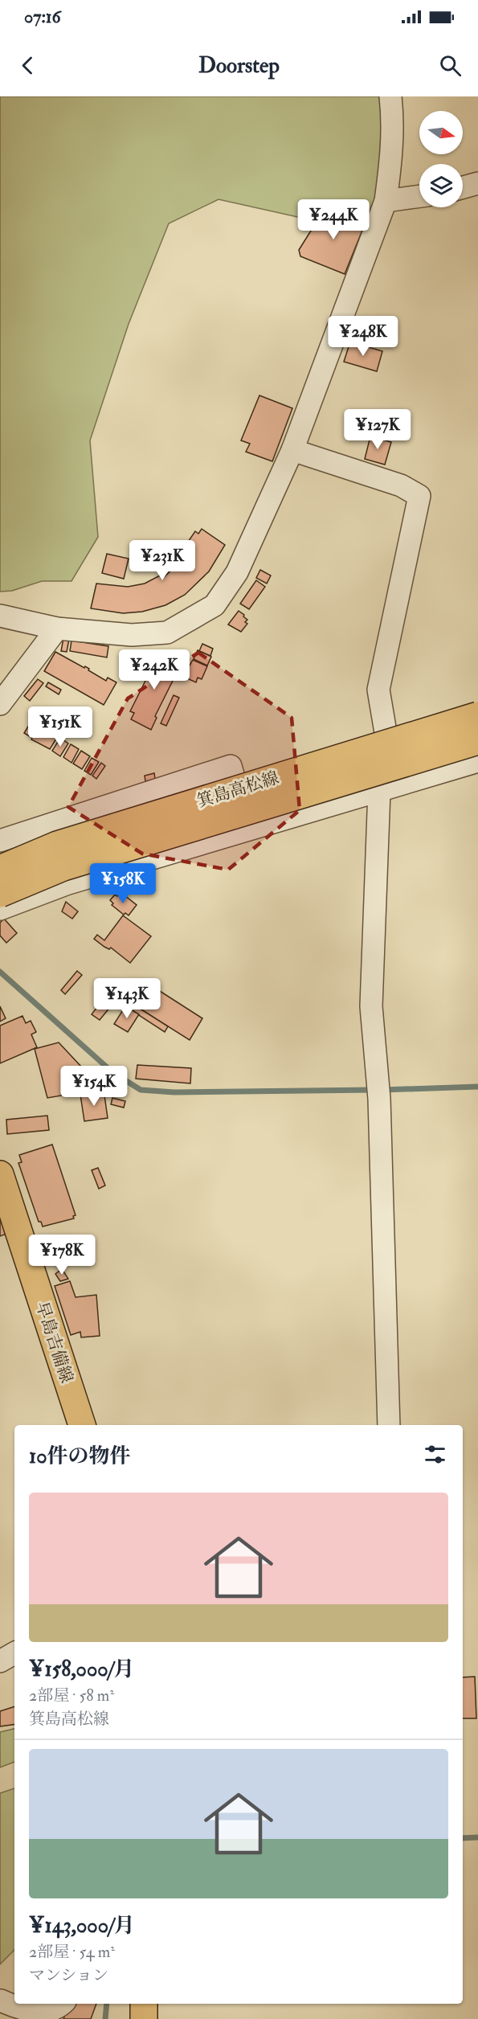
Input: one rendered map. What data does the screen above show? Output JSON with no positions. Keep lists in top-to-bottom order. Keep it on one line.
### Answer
{"streets":{"main road":["箕島高松線","早島吉備線"]},"north":"right","page":{"status":"07:16","header":"Doorstep","price":["¥244K","¥248K","¥127K","¥231K","¥242K","¥151K","¥158K","¥143K","¥154K","¥178K"],"heading":"10件の物件","list":[{"name":"¥158,000/月","note":"2部屋 · 58 m² · 箕島高松線"},{"name":"¥143,000/月","note":"2部屋 · 54 m² · マンション"}]}}
